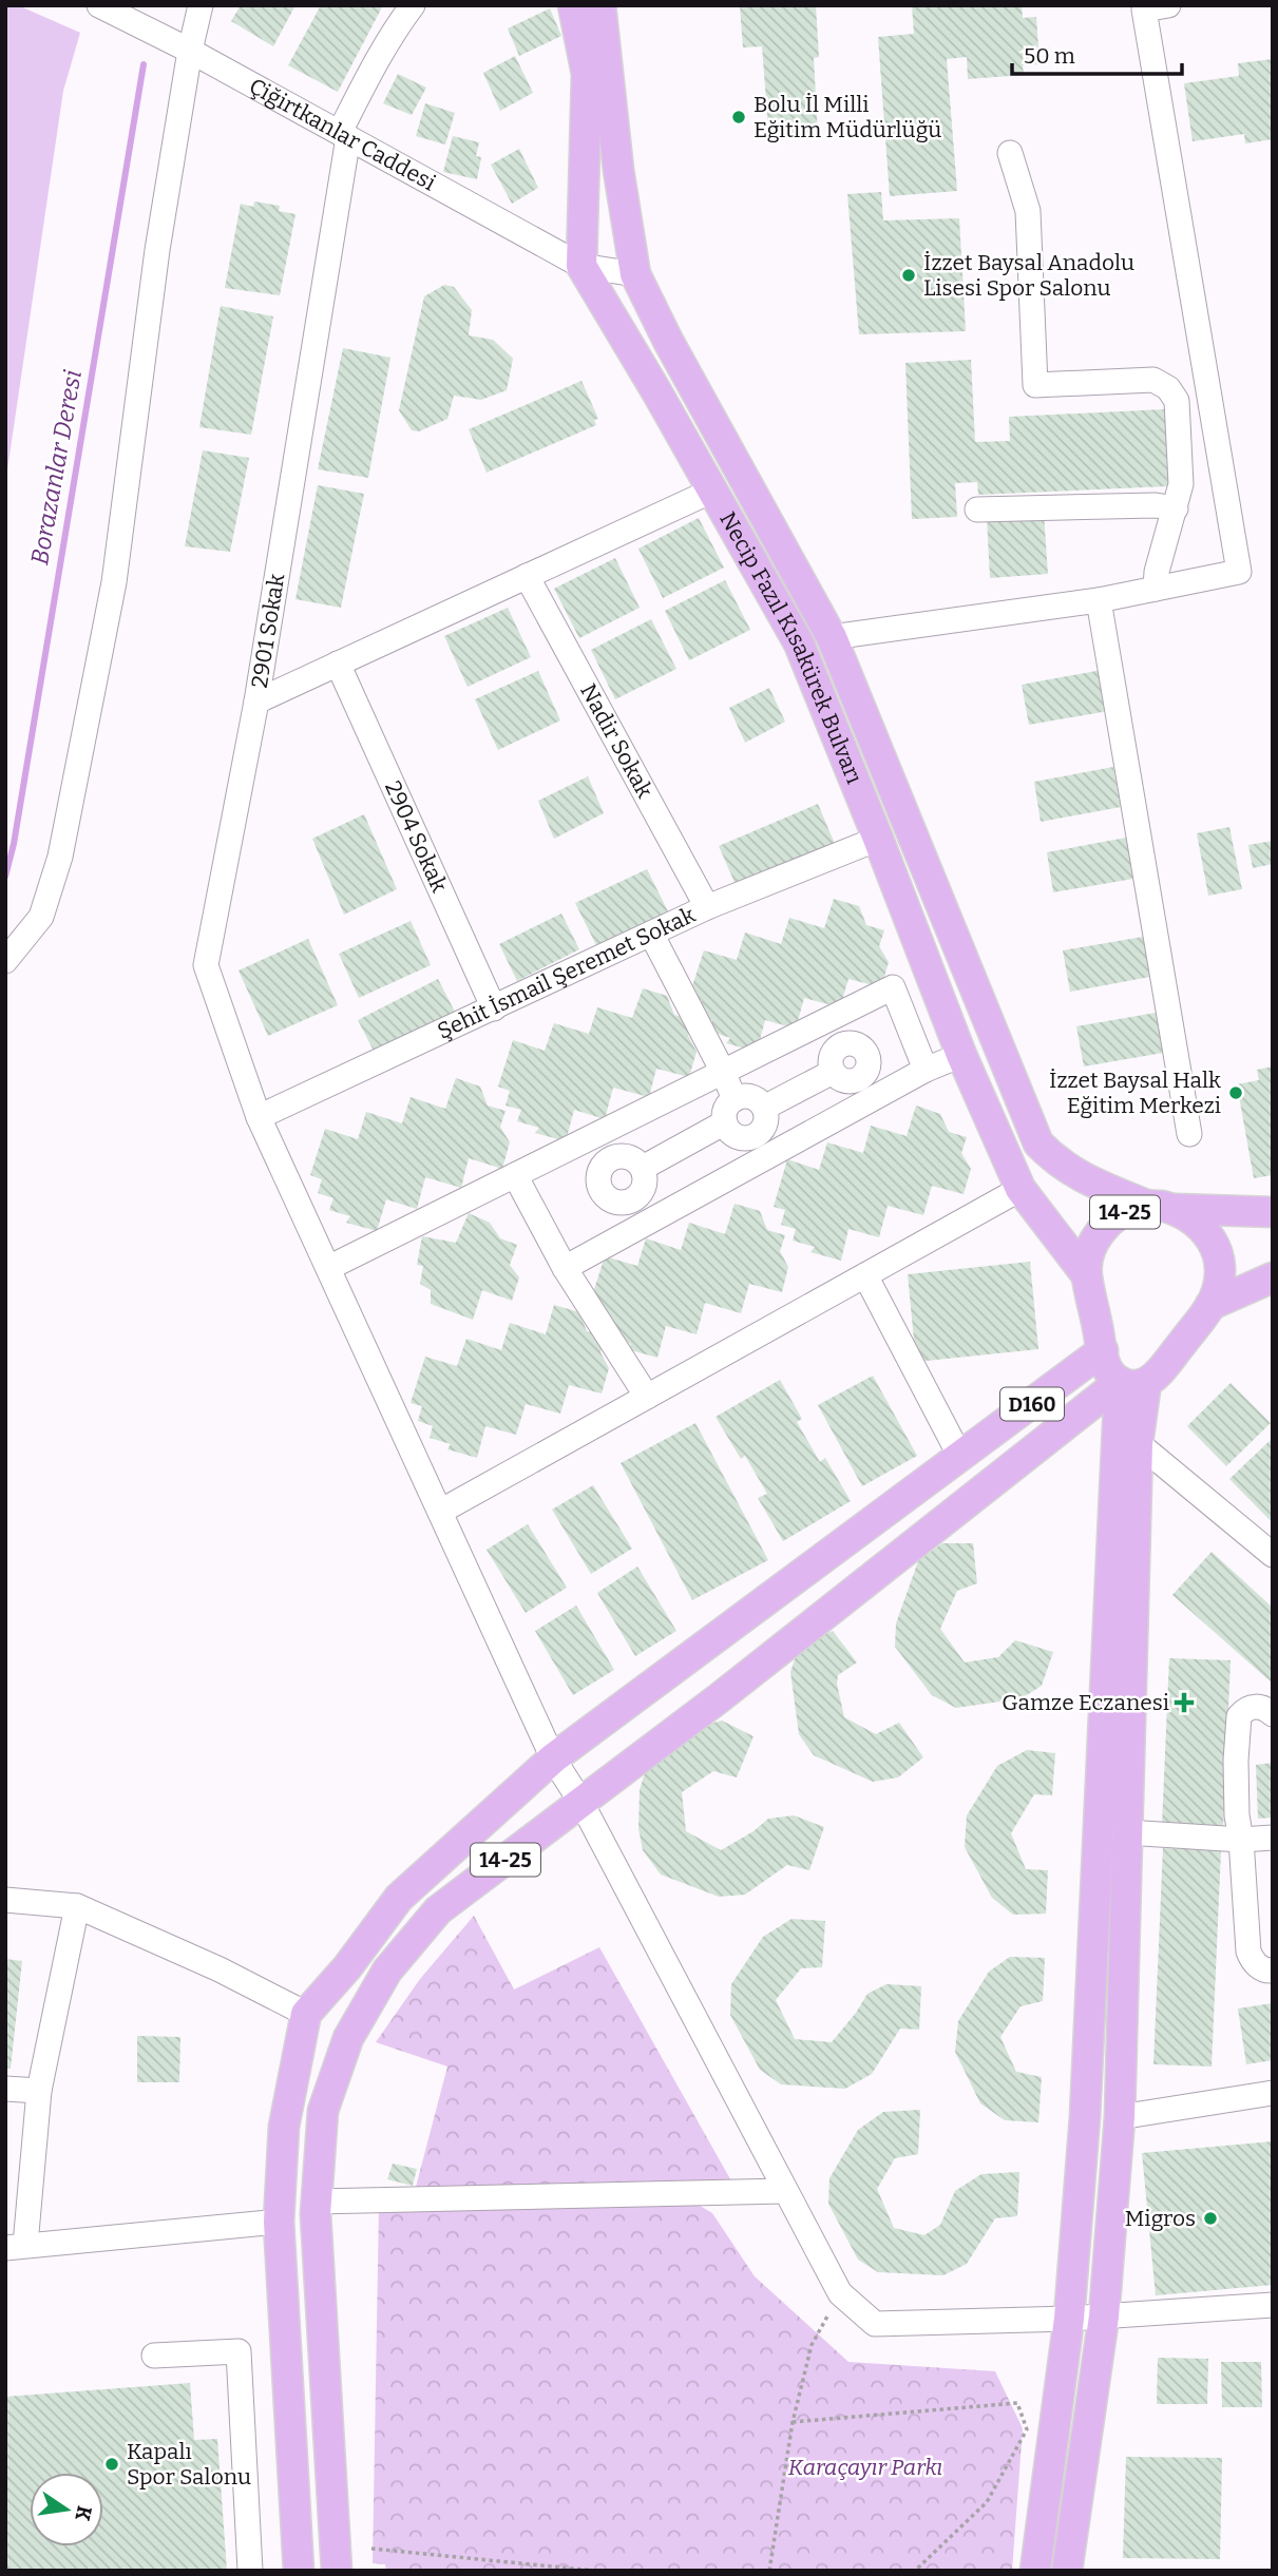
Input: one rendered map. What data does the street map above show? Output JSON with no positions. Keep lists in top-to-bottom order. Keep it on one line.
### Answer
{"streets":{"main road":["Necip Fazıl Kısakürek Bulvarı","14-25","D160"],"street":["Çiğirtkanlar Caddesi","2901 Sokak","Nadir Sokak","2904 Sokak","Şehit İsmail Şeremet Sokak"]},"crossings":[["Çiğirtkanlar Caddesi","2901 Sokak"],["Çiğirtkanlar Caddesi","Necip Fazıl Kısakürek Bulvarı"],["2901 Sokak","Şehit İsmail Şeremet Sokak"],["2901 Sokak","14-25"],["Necip Fazıl Kısakürek Bulvarı","Şehit İsmail Şeremet Sokak"],["Necip Fazıl Kısakürek Bulvarı","14-25"],["Necip Fazıl Kısakürek Bulvarı","D160"],["Nadir Sokak","Şehit İsmail Şeremet Sokak"],["2904 Sokak","Şehit İsmail Şeremet Sokak"],["14-25","D160"]],"water":["Borazanlar Deresi"],"parks":["Karaçayır Parkı"],"places":{"other":["Bolu İl Milli Eğitim Müdürlüğü","İzzet Baysal Anadolu Lisesi Spor Salonu","İzzet Baysal Halk Eğitim Merkezi","Migros","Kapalı Spor Salonu"],"health":["Gamze Eczanesi"]},"scale_bar":"50 m","north":"right"}
